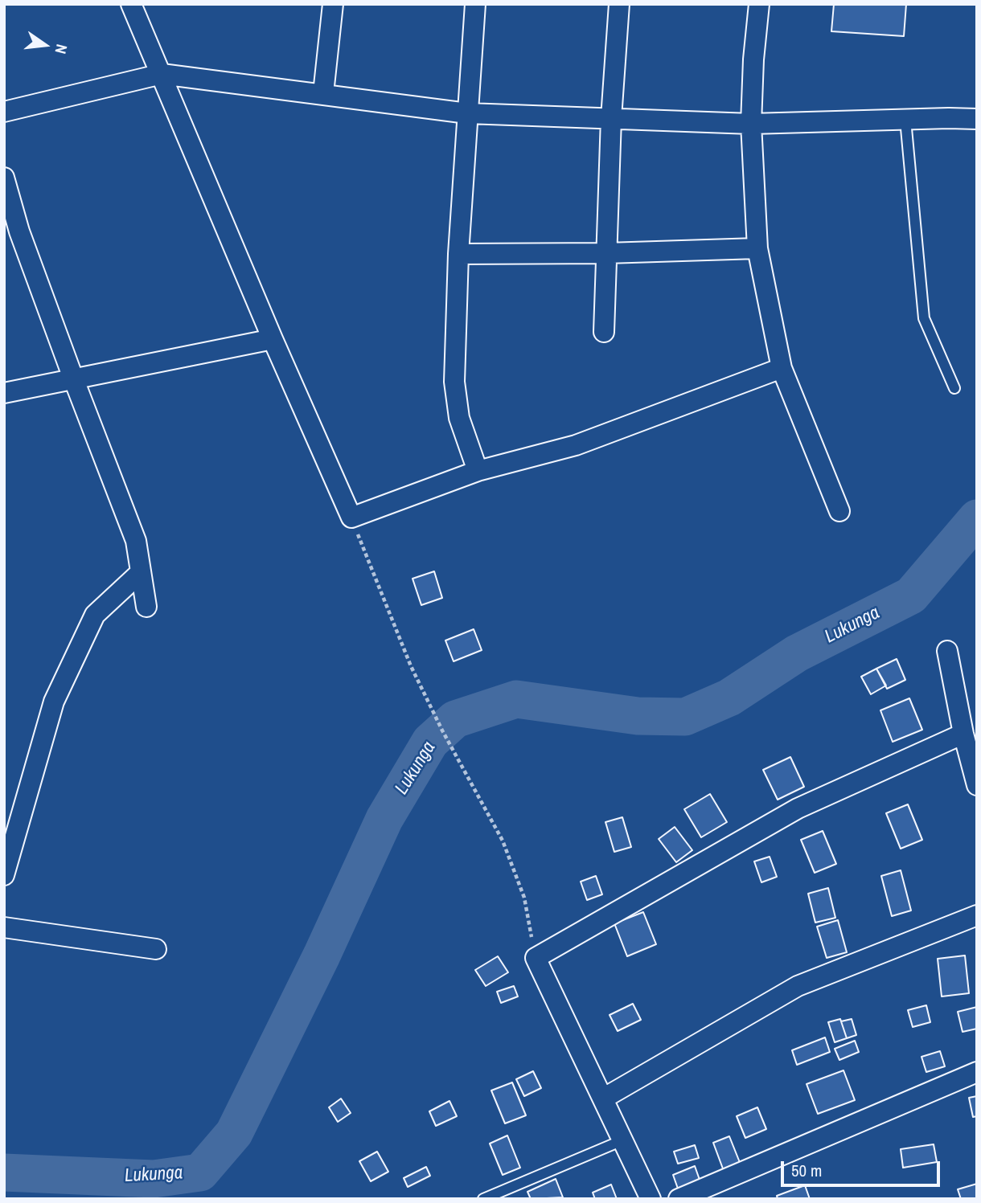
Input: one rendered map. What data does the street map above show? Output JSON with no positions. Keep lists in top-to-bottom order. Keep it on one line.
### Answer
{"water":["Lukunga"],"scale_bar":"50 m","north":"right"}
